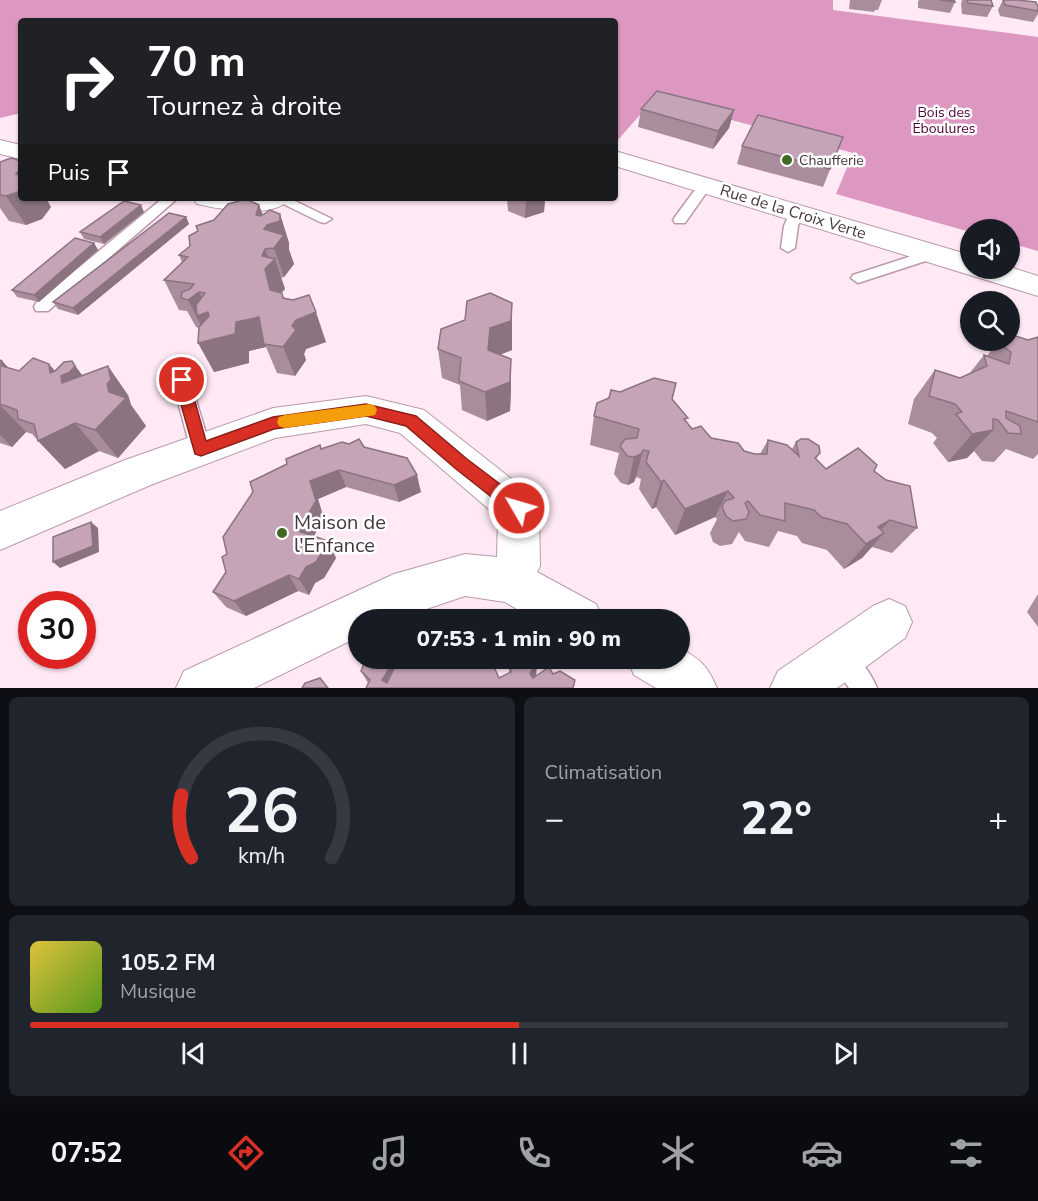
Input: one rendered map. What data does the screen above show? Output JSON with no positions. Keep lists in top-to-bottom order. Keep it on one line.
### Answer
{"streets":{"street":["Rue de la Croix Verte"]},"parks":["Bois des Éboulures"],"places":["Chaufferie","Maison de l'Enfance"],"page":{"turn":["70 m","Tournez à droite"],"then":"Puis","limit":"30","trip":"07:53 · 1 min · 90 m","tile":"Climatisation","heat":["−","22°","+"],"song":["105.2 FM","Musique"],"tabs":"07:52","gauge":["26","km/h"]}}
